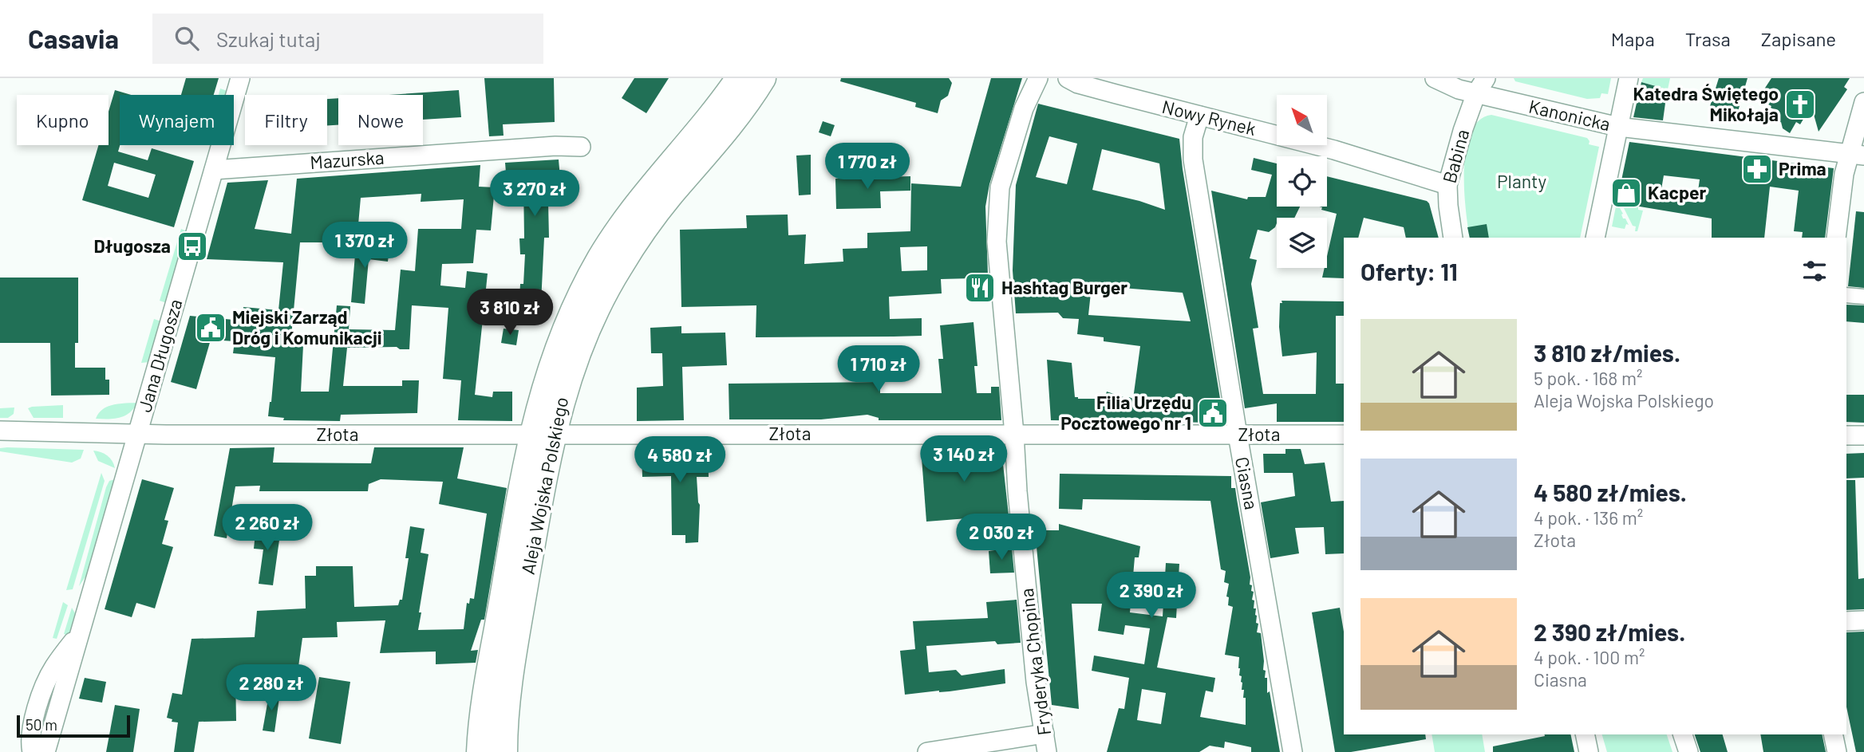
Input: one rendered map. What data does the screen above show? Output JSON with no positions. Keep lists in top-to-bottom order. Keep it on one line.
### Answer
{"streets":{"main road":["Aleja Wojska Polskiego"],"street":["Kanonicka","Nowy Rynek","Babina","Mazurska","Jana Długosza","Złota","Ciasna","Fryderyka Chopina"]},"crossings":[["Kanonicka","Babina"],["Nowy Rynek","Babina"],["Nowy Rynek","Ciasna"],["Mazurska","Jana Długosza"],["Jana Długosza","Złota"],["Złota","Ciasna"],["Złota","Aleja Wojska Polskiego"],["Złota","Fryderyka Chopina"]],"parks":["Planty"],"places":{"church":["Katedra Świętego Mikołaja"],"pharmacy":["Prima"],"shop":["Kacper"],"bus stop":["Długosza"],"restaurant":["Hashtag Burger"],"public building":["Miejski Zarząd Dróg i Komunikacji","Filia Urzędu Pocztowego nr 1"]},"scale_bar":"50 m","north":"top left","page":{"header":"Casavia","search":"Szukaj tutaj","nav":["Mapa","Trasa","Zapisane"],"chip":["Kupno","Wynajem","Filtry","Nowe"],"price":["1 770 zł","3 270 zł","1 370 zł","3 810 zł","1 710 zł","3 140 zł","4 580 zł","2 260 zł","2 030 zł","2 390 zł","2 280 zł"],"heading":"Oferty: 11","list":[{"name":"3 810 zł/mies.","note":"5 pok. · 168 m² · Aleja Wojska Polskiego"},{"name":"4 580 zł/mies.","note":"4 pok. · 136 m² · Złota"},{"name":"2 390 zł/mies.","note":"4 pok. · 100 m² · Ciasna"}],"scale":"50 m"}}
